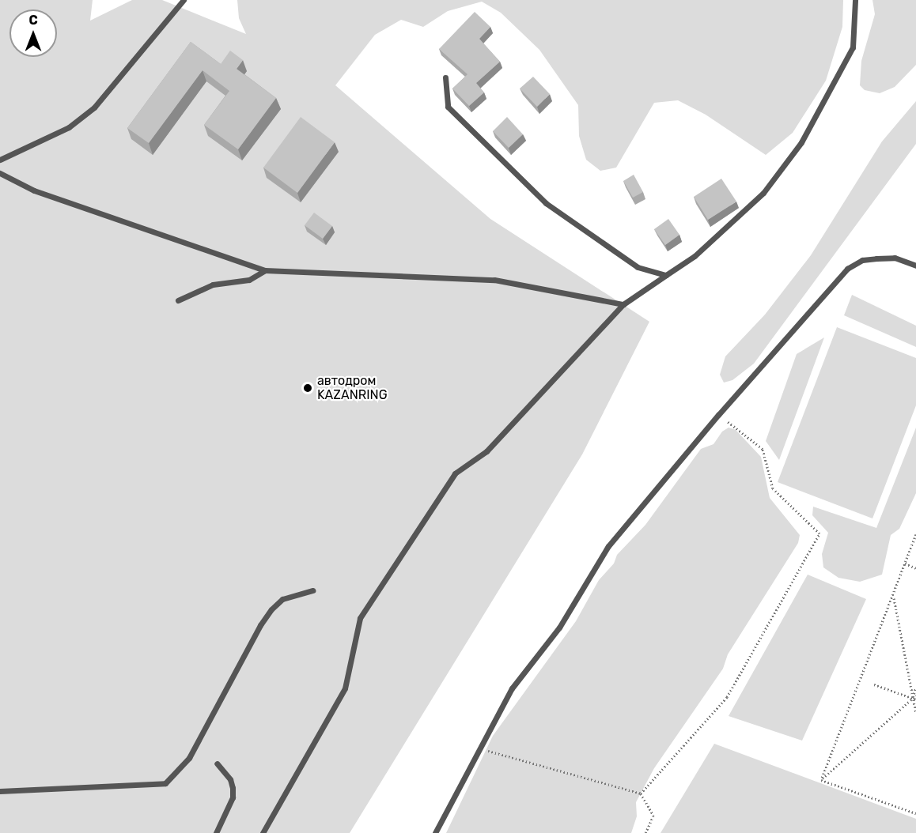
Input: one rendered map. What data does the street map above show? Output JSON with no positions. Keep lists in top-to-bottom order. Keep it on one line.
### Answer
{"places":["автодром KAZANRING"],"north":"top"}
